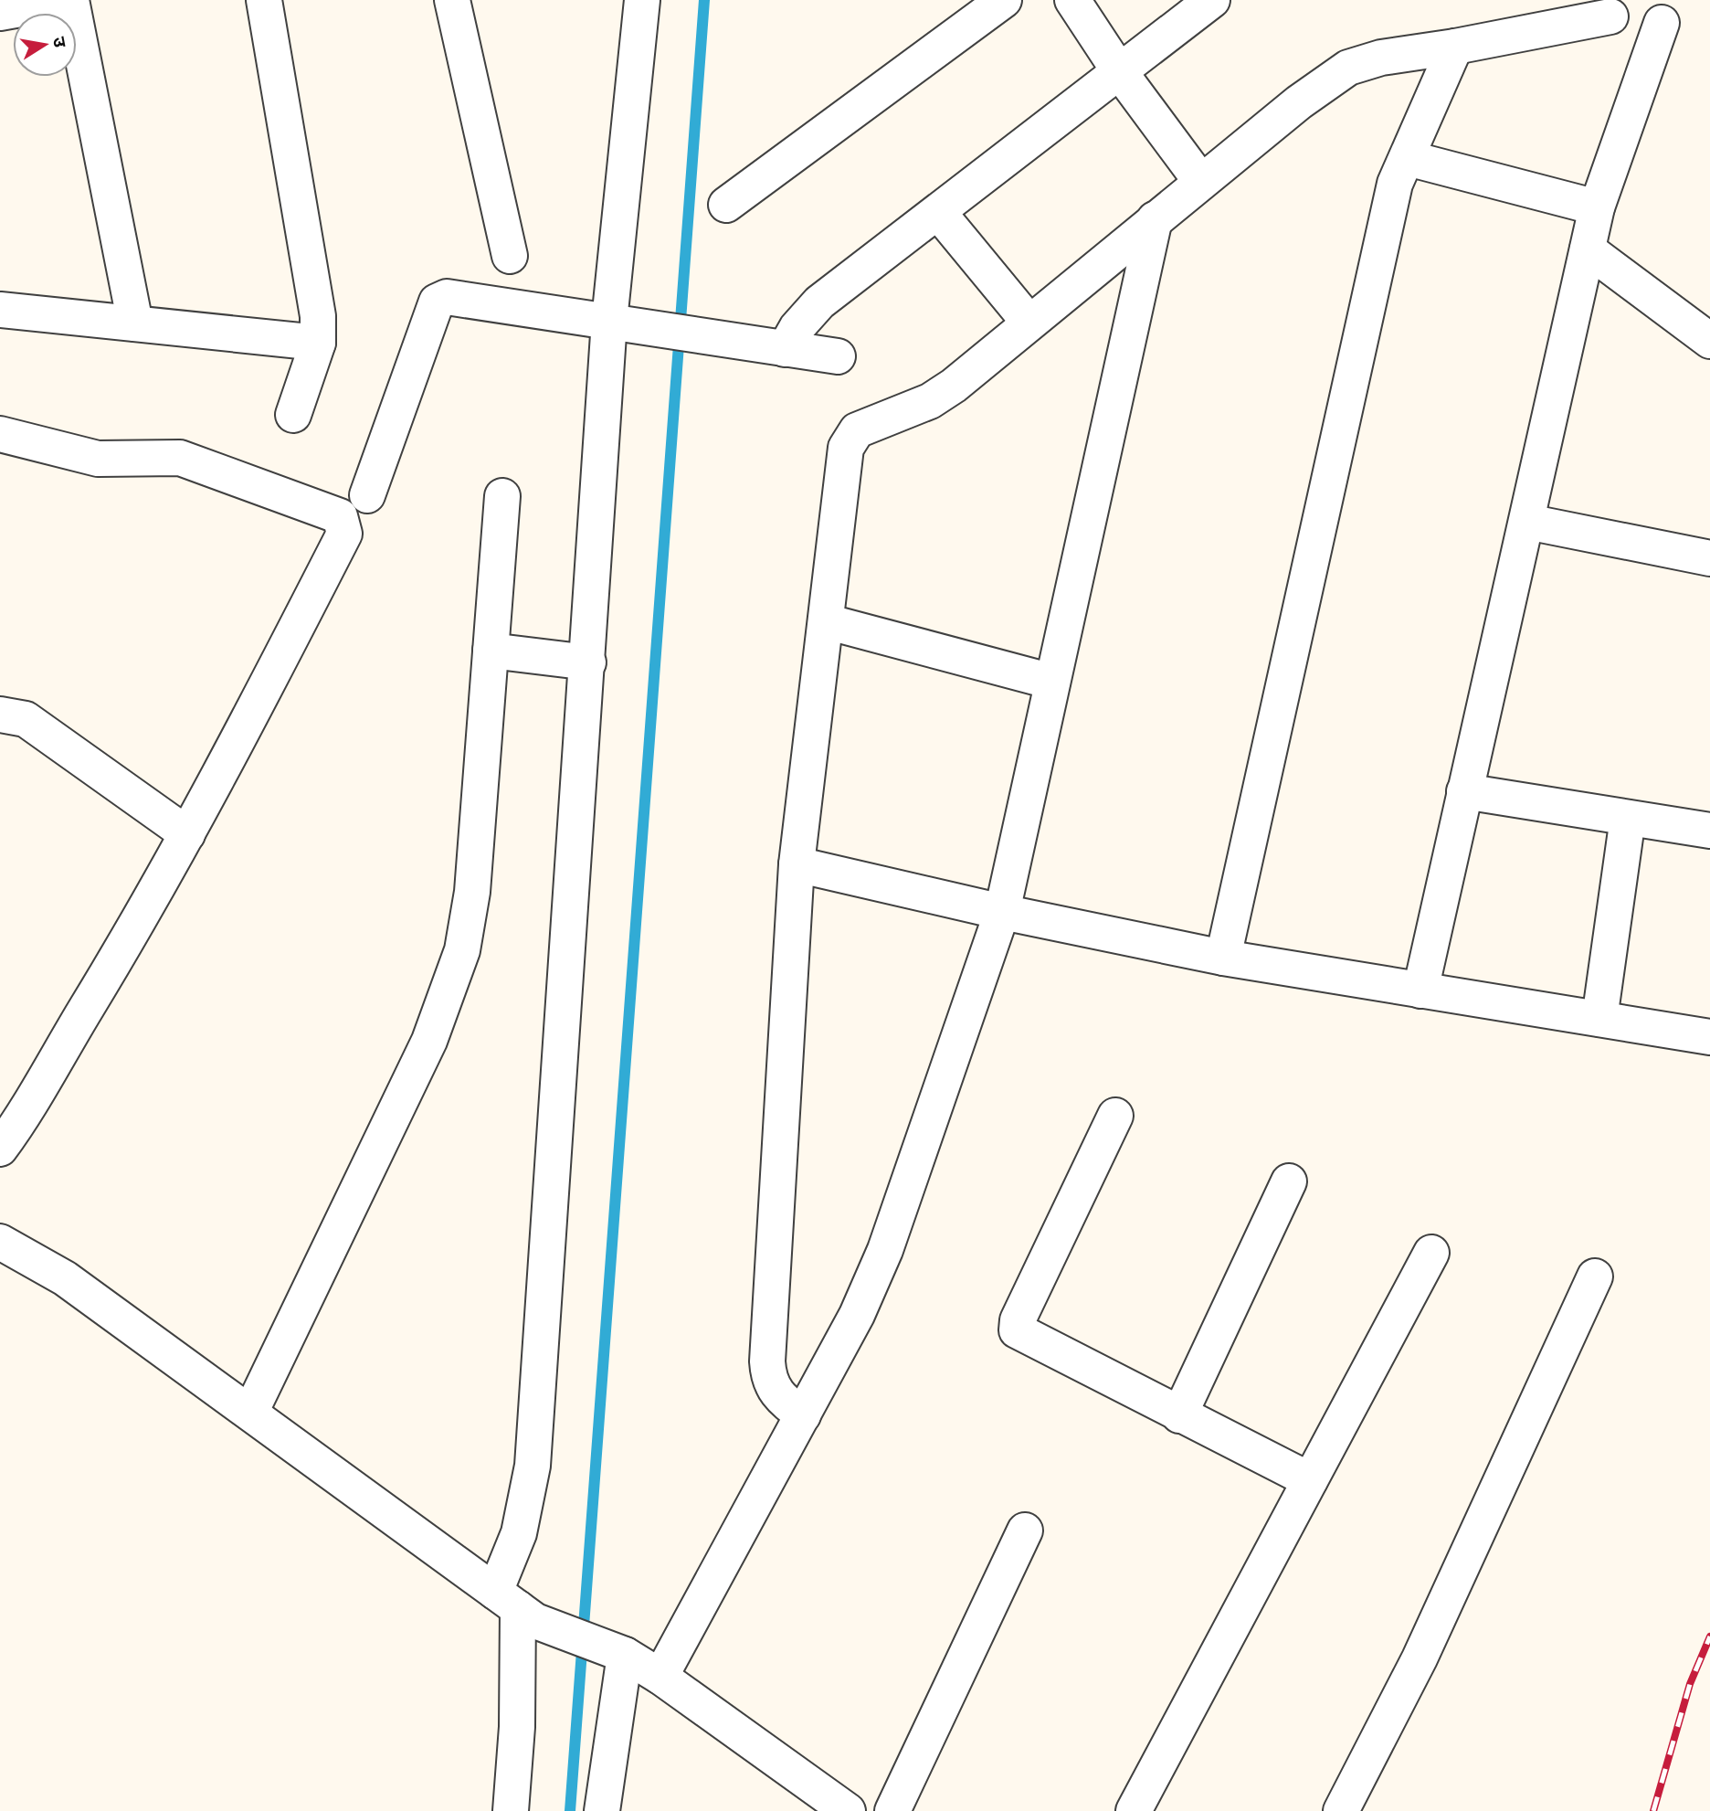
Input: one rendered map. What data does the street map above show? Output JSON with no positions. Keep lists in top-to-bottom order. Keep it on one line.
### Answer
{"north":"right"}
